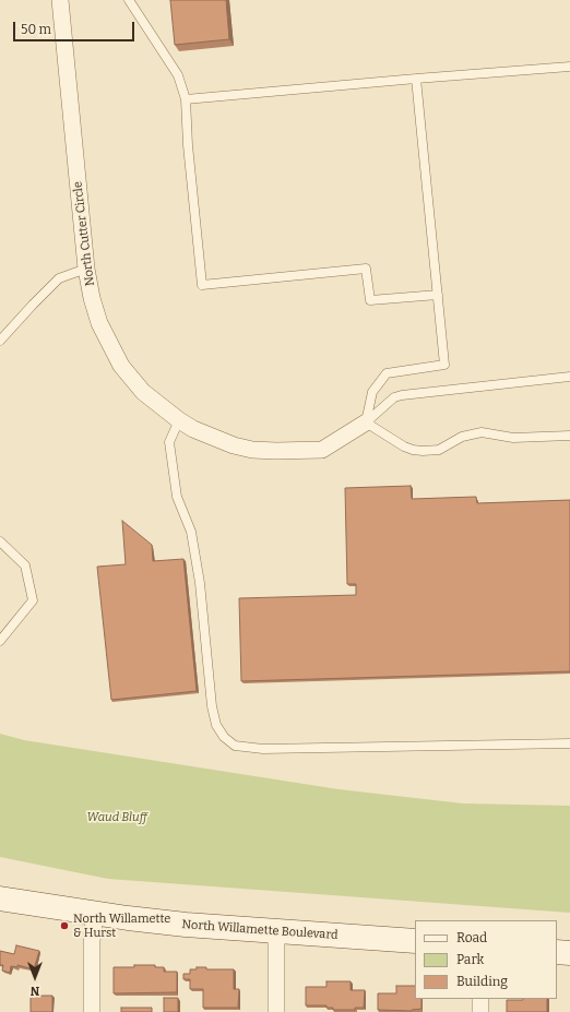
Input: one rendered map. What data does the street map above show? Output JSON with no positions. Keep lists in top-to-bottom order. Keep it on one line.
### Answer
{"streets":{"main road":["North Willamette Boulevard"],"street":["North Cutter Circle"]},"parks":["Waud Bluff"],"places":["North Willamette & Hurst"],"legend":["Road","Park","Building"],"scale_bar":"50 m","north":"bottom"}
